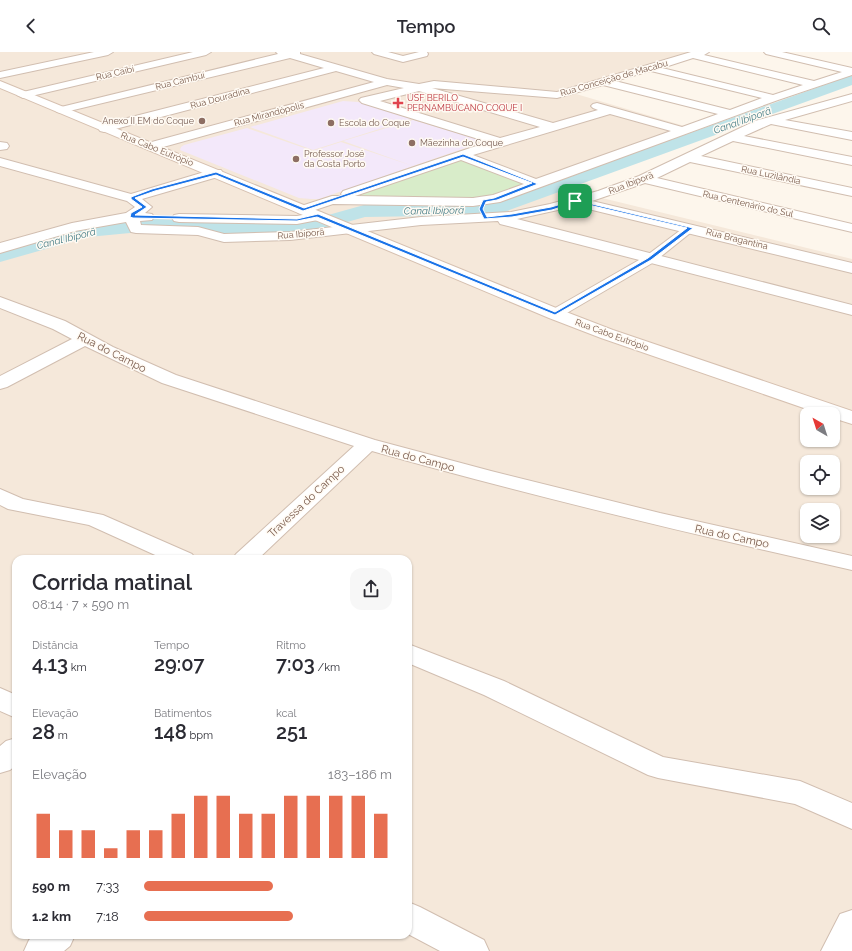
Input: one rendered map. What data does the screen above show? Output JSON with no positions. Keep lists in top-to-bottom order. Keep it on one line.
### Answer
{"streets":{"street":["Rua Caibi","Rua Conceição de Macabu","Rua Cambuí","Rua Douradina","Rua Mirandópolis","Rua Cabo Eutrópio","Rua Luzilândia","Rua Ibiporã","Rua Centenário do Sul","Rua Bragantina","Rua do Campo","Travessa do Campo"]},"crossings":[["Rua Caibi","Rua Cabo Eutrópio"],["Rua Cambuí","Rua Cabo Eutrópio"],["Rua Douradina","Rua Cabo Eutrópio"],["Rua Mirandópolis","Rua Cabo Eutrópio"],["Rua Cabo Eutrópio","Rua Ibiporã"],["Rua Luzilândia","Rua Ibiporã"],["Rua Ibiporã","Rua Centenário do Sul"],["Rua Ibiporã","Rua Bragantina"],["Rua do Campo","Travessa do Campo"]],"water":["Canal Ibiporã"],"places":{"health":["USF BERILO PERNAMBUCANO COQUE I"],"other":["Anexo II EM do Coque","Escola do Coque","Mãezinha do Coque","Professor José da Costa Porto"]},"north":"top left","page":{"header":"Tempo","heading":["Corrida matinal","08:14 · 7 × 590 m"],"stats":[["Distância","4.13 km"],["Tempo","29:07"],["Ritmo","7:03 /km"],["Elevação","28 m"],["Batimentos","148 bpm"],["kcal","251"]],"chart":["Elevação","183–186 m"],"list":[{"name":"590 m","note":"7:33"},{"name":"1.2 km","note":"7:18"}]}}
